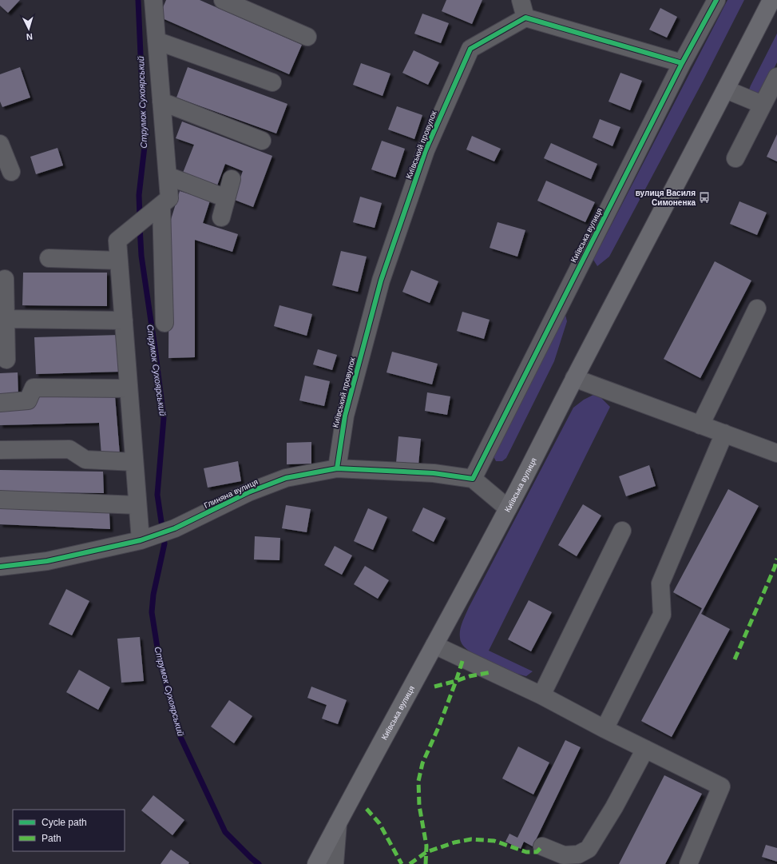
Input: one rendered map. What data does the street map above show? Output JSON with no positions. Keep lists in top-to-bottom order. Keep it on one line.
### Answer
{"streets":{"main road":["Київська вулиця"],"street":["Київський провулок","Глиняна вулиця"]},"crossings":[["Київський провулок","Глиняна вулиця"],["Київська вулиця","Глиняна вулиця"]],"water":["Струмок Сухоярський"],"places":{"bus stop":["вулиця Василя Симоненка"]},"legend":["Cycle path","Path"],"north":"bottom"}
